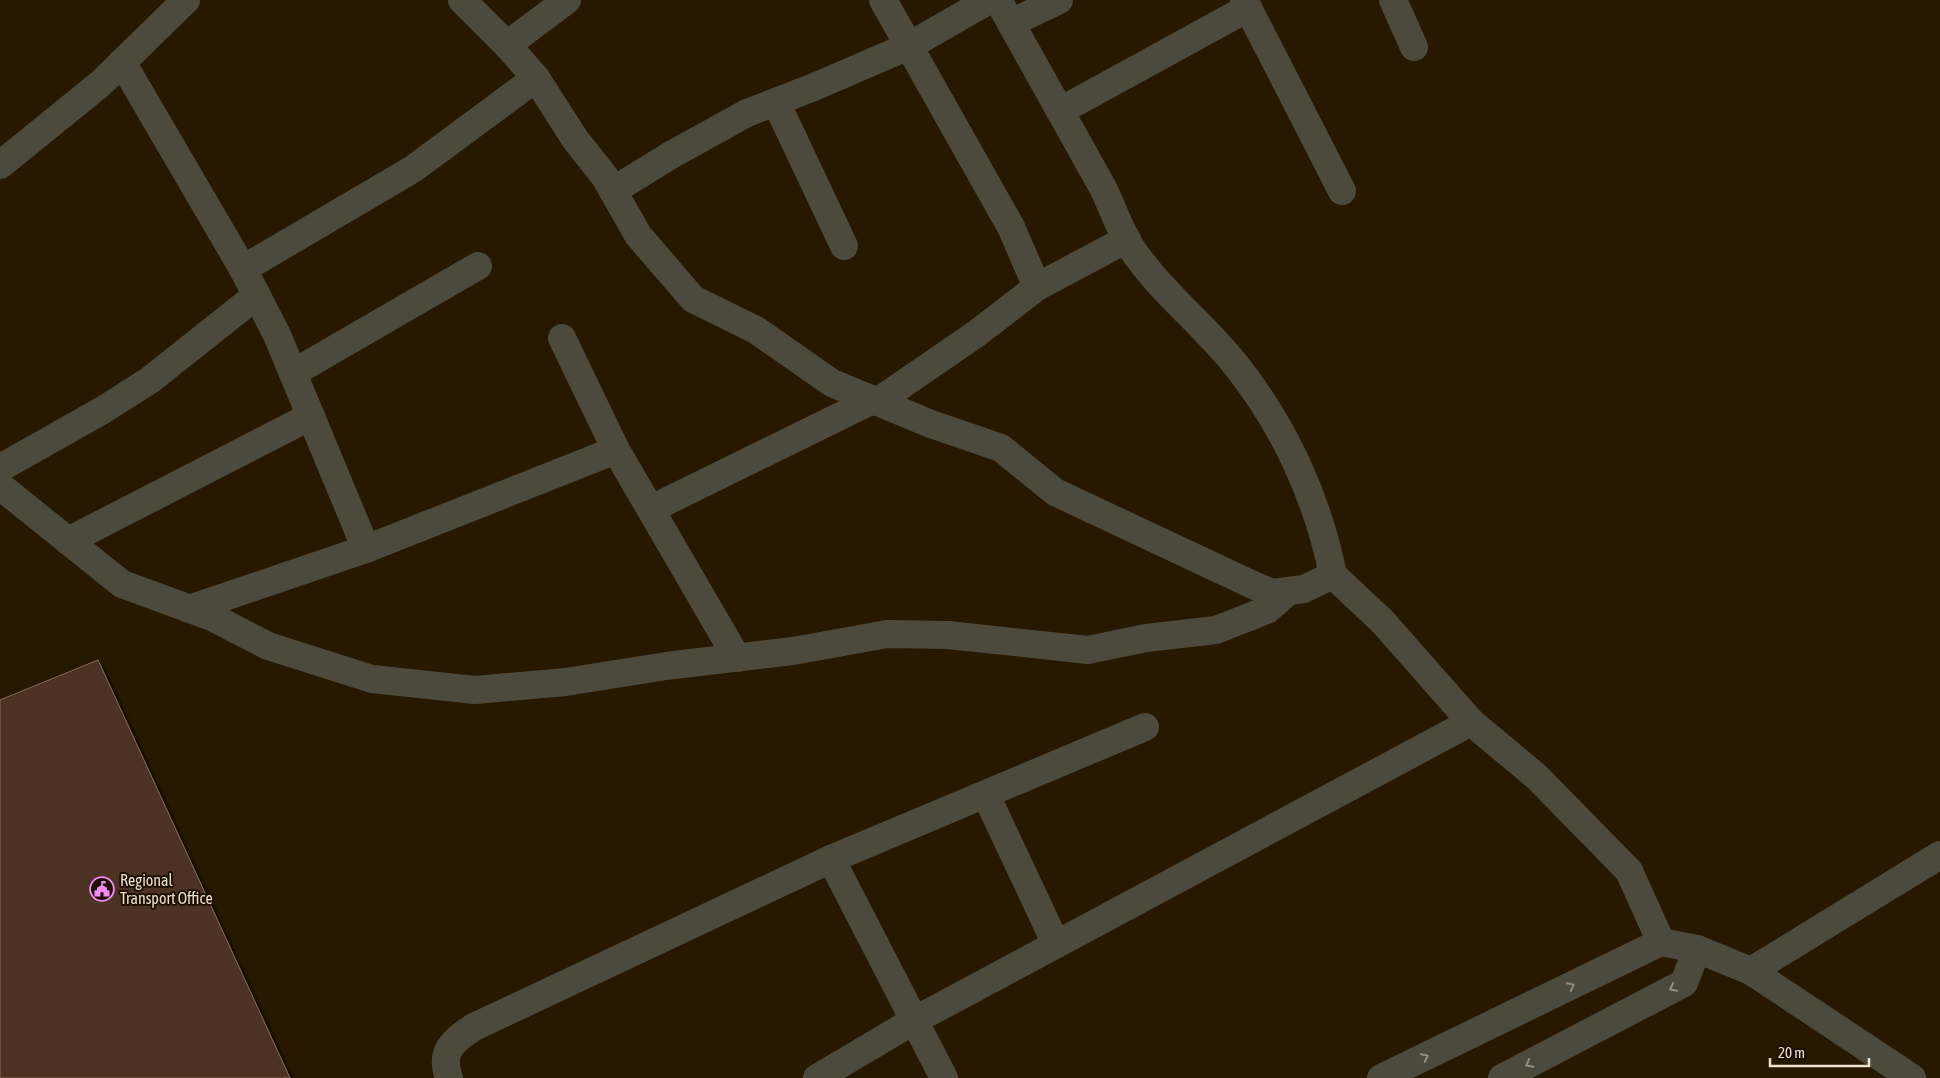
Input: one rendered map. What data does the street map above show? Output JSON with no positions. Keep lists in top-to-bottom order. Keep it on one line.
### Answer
{"places":{"public building":["Regional Transport Office"]},"scale_bar":"20 m"}
